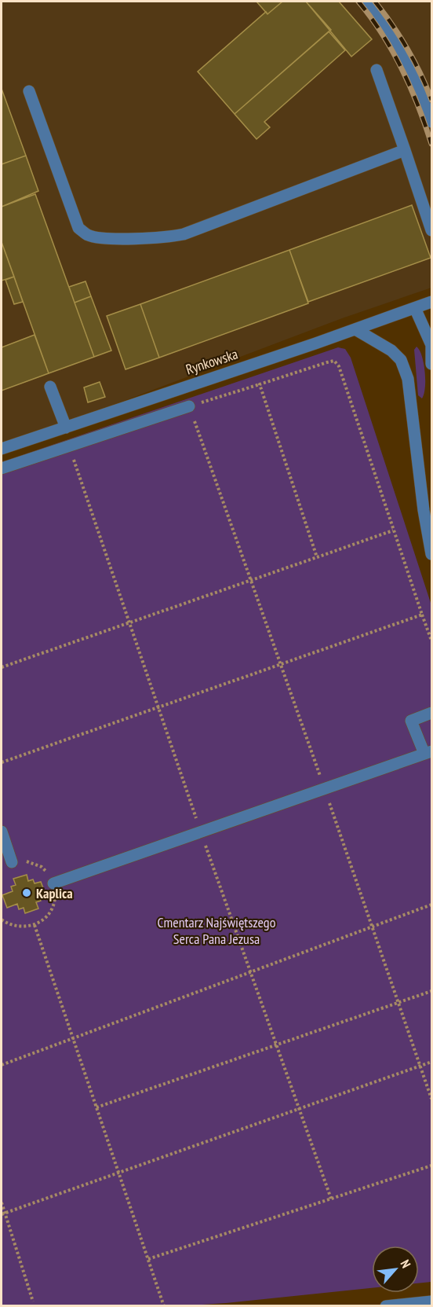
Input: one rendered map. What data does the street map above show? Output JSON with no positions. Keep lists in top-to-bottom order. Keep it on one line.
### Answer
{"streets":{"street":["Rynkowska"]},"parks":["Cmentarz Najświętszego Serca Pana Jezusa"],"places":["Kaplica"],"north":"top right"}
